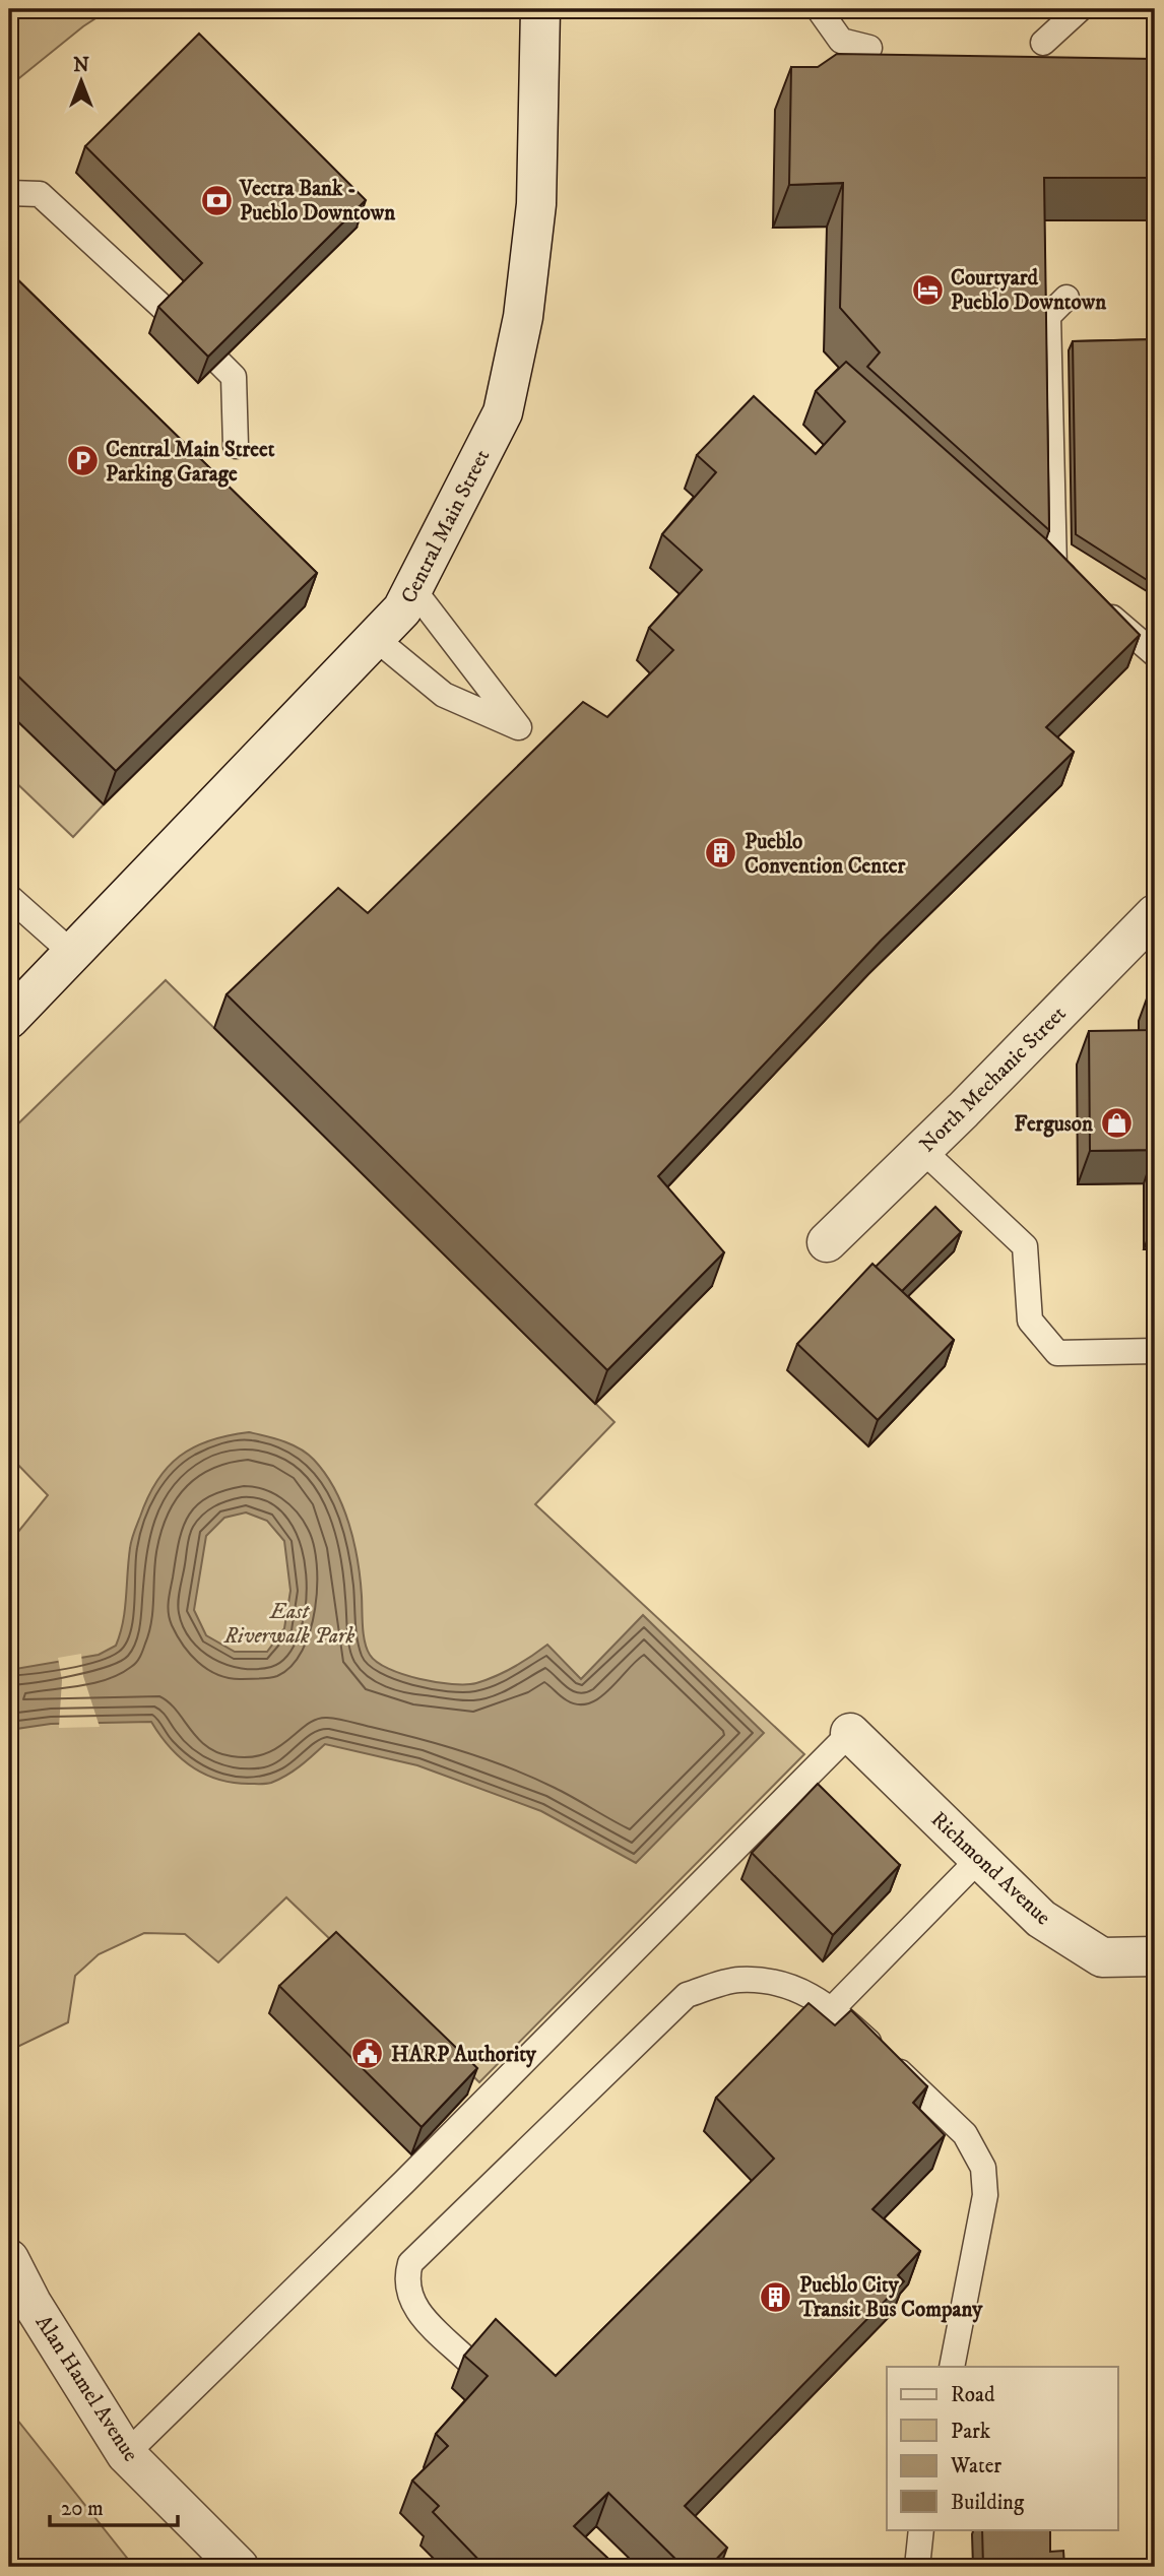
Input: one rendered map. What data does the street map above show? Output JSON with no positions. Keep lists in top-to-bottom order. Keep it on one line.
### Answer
{"streets":{"street":["Central Main Street","North Mechanic Street","Richmond Avenue","Alan Hamel Avenue"]},"parks":["East Riverwalk Park"],"places":{"bank":["Vectra Bank - Pueblo Downtown"],"hotel":["Courtyard Pueblo Downtown"],"parking":["Central Main Street Parking Garage"],"building":["Pueblo Convention Center","Pueblo City Transit Bus Company"],"shop":["Ferguson"],"public building":["HARP Authority"]},"legend":["Road","Park","Water","Building"],"scale_bar":"20 m","north":"top"}
